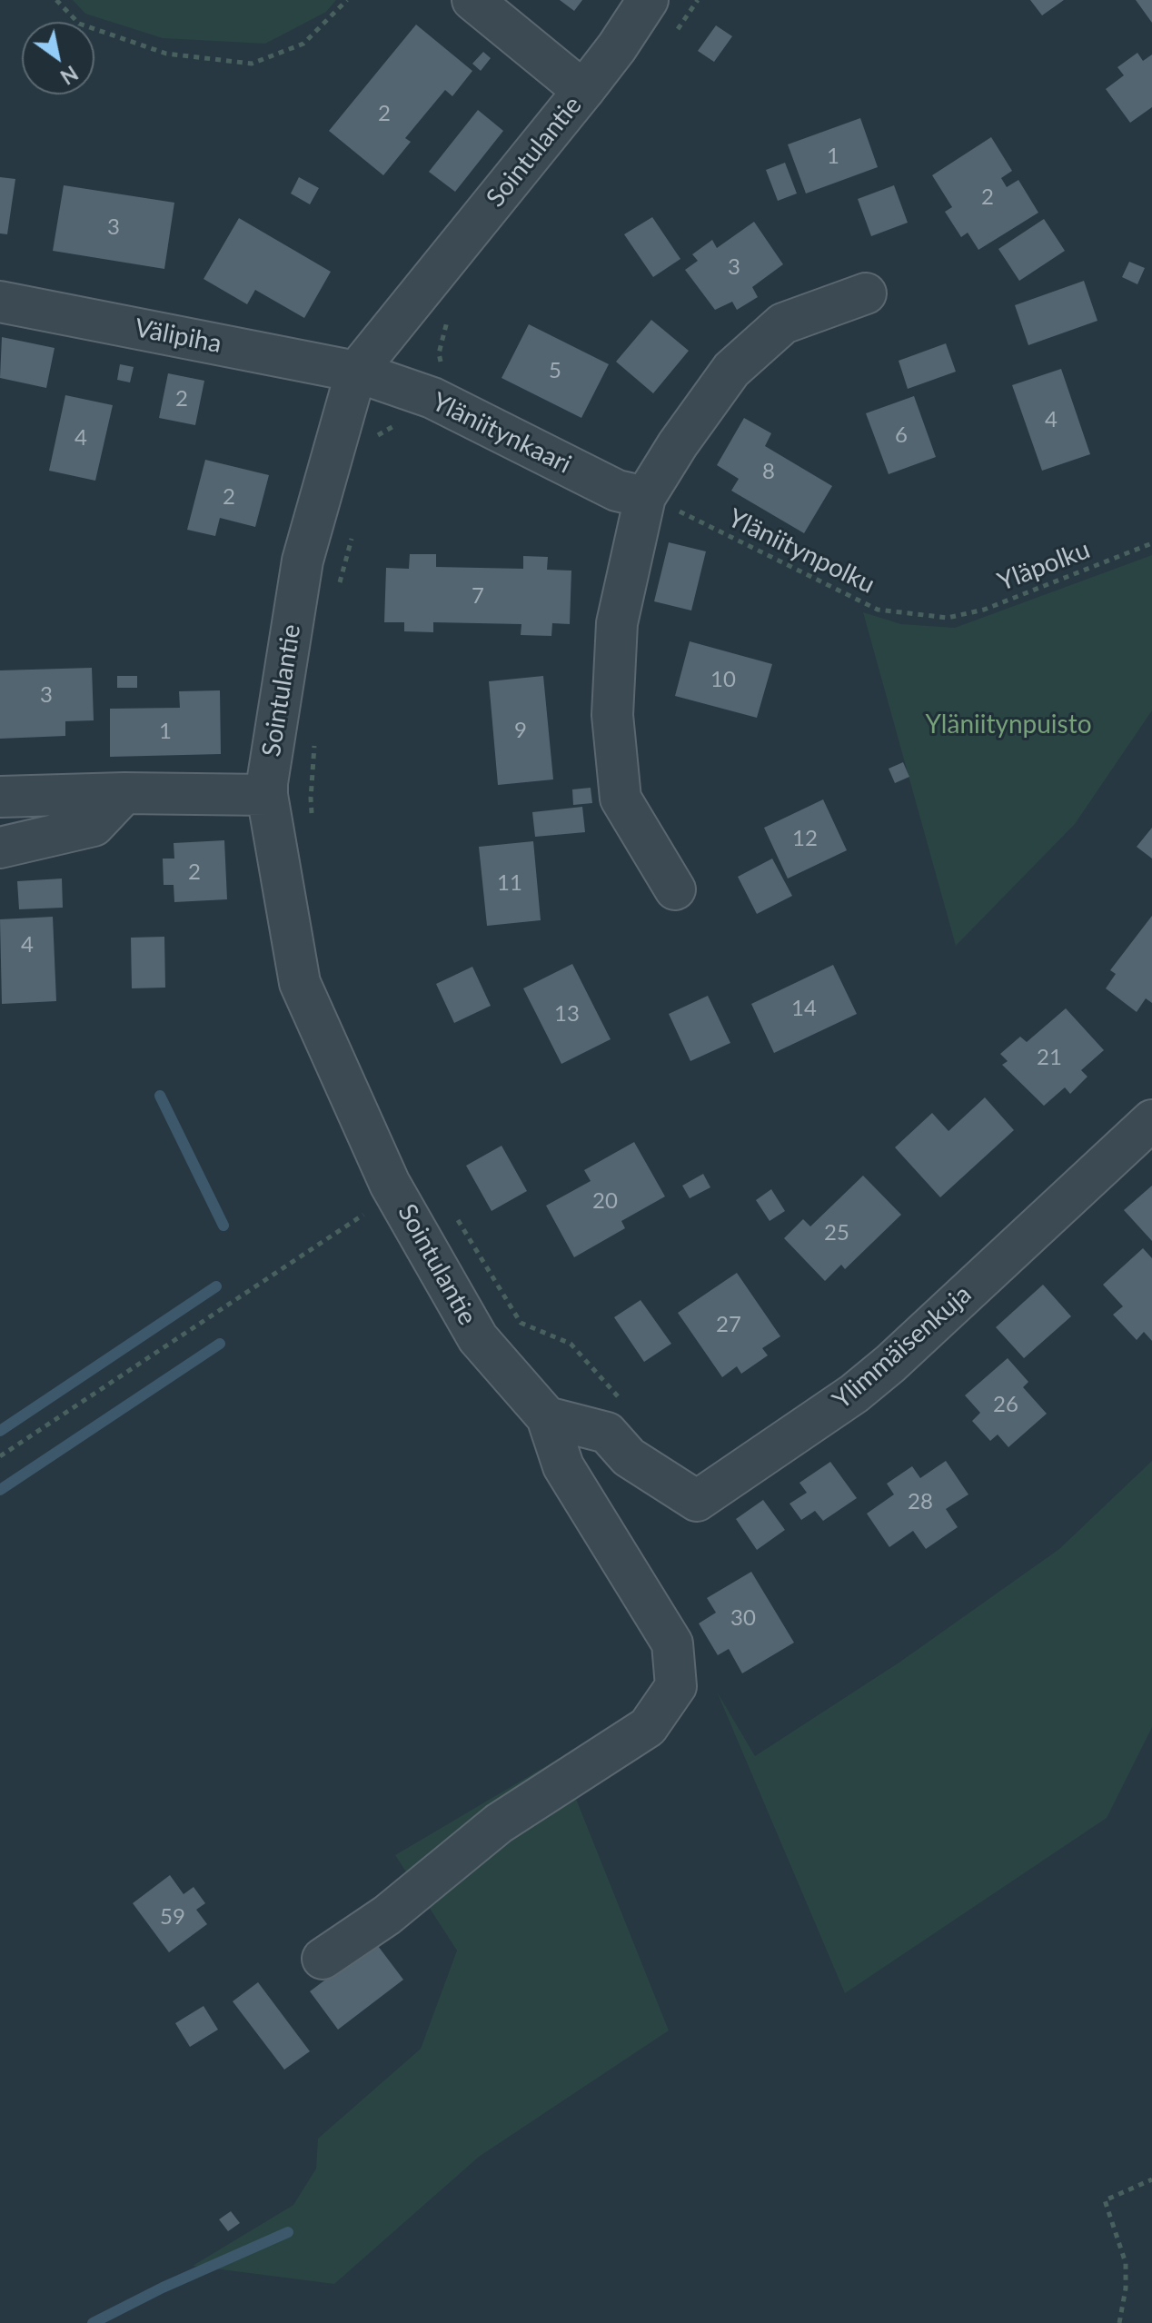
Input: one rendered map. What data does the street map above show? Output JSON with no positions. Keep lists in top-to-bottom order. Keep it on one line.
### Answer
{"streets":{"street":["Sointulantie","Välipiha","Yläniitynkaari","Ylimmäisenkuja"],"path":["Yläniitynpolku","Yläpolku"]},"crossings":[["Sointulantie","Välipiha"],["Sointulantie","Yläniitynkaari"],["Sointulantie","Ylimmäisenkuja"],["Välipiha","Yläniitynkaari"],["Yläniitynkaari","Yläniitynpolku"],["Yläniitynpolku","Yläpolku"]],"parks":["Yläniitynpuisto"],"house_numbers":["2","1","2","3","3","5","2","4","6","4","8","2","7","10","3","9","1","12","2","11","4","14","13","21","20","25","27","26","28","30","59"],"north":"bottom right"}
